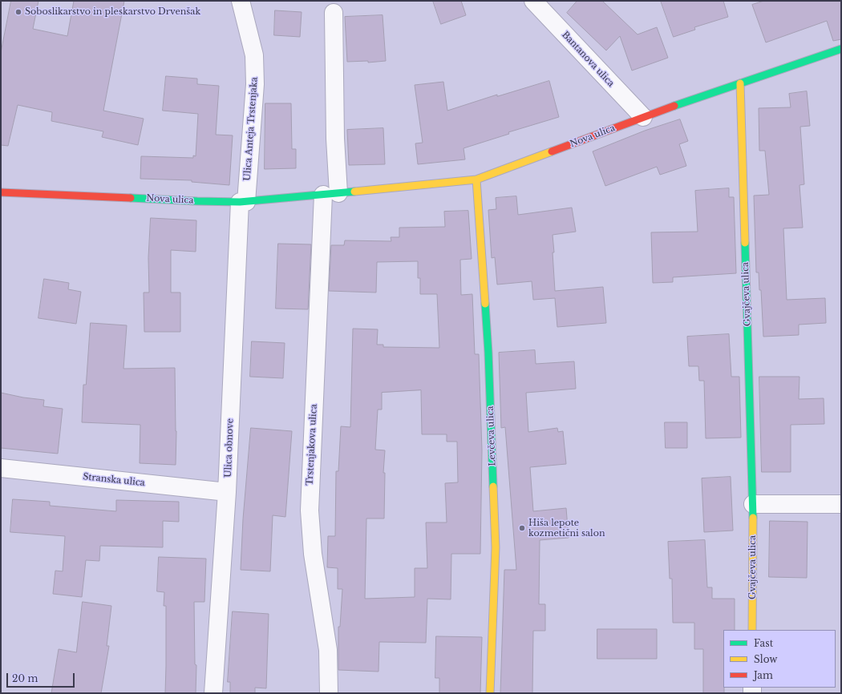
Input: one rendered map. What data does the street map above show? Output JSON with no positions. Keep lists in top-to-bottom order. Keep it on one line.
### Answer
{"streets":{"street":["Bantanova ulica","Ulica Anteja Trstenjaka","Nova ulica","Gvajčeva ulica","Levčeva ulica","Trstenjakova ulica","Ulica obnove","Stranska ulica"]},"crossings":[["Bantanova ulica","Nova ulica"],["Ulica Anteja Trstenjaka","Nova ulica"],["Ulica Anteja Trstenjaka","Ulica obnove"],["Nova ulica","Gvajčeva ulica"],["Nova ulica","Levčeva ulica"],["Nova ulica","Trstenjakova ulica"],["Nova ulica","Ulica obnove"],["Ulica obnove","Stranska ulica"]],"places":["Soboslikarstvo in pleskarstvo Drvenšak","Hiša lepote kozmetični salon"],"legend":["Fast","Slow","Jam"],"scale_bar":"20 m"}
